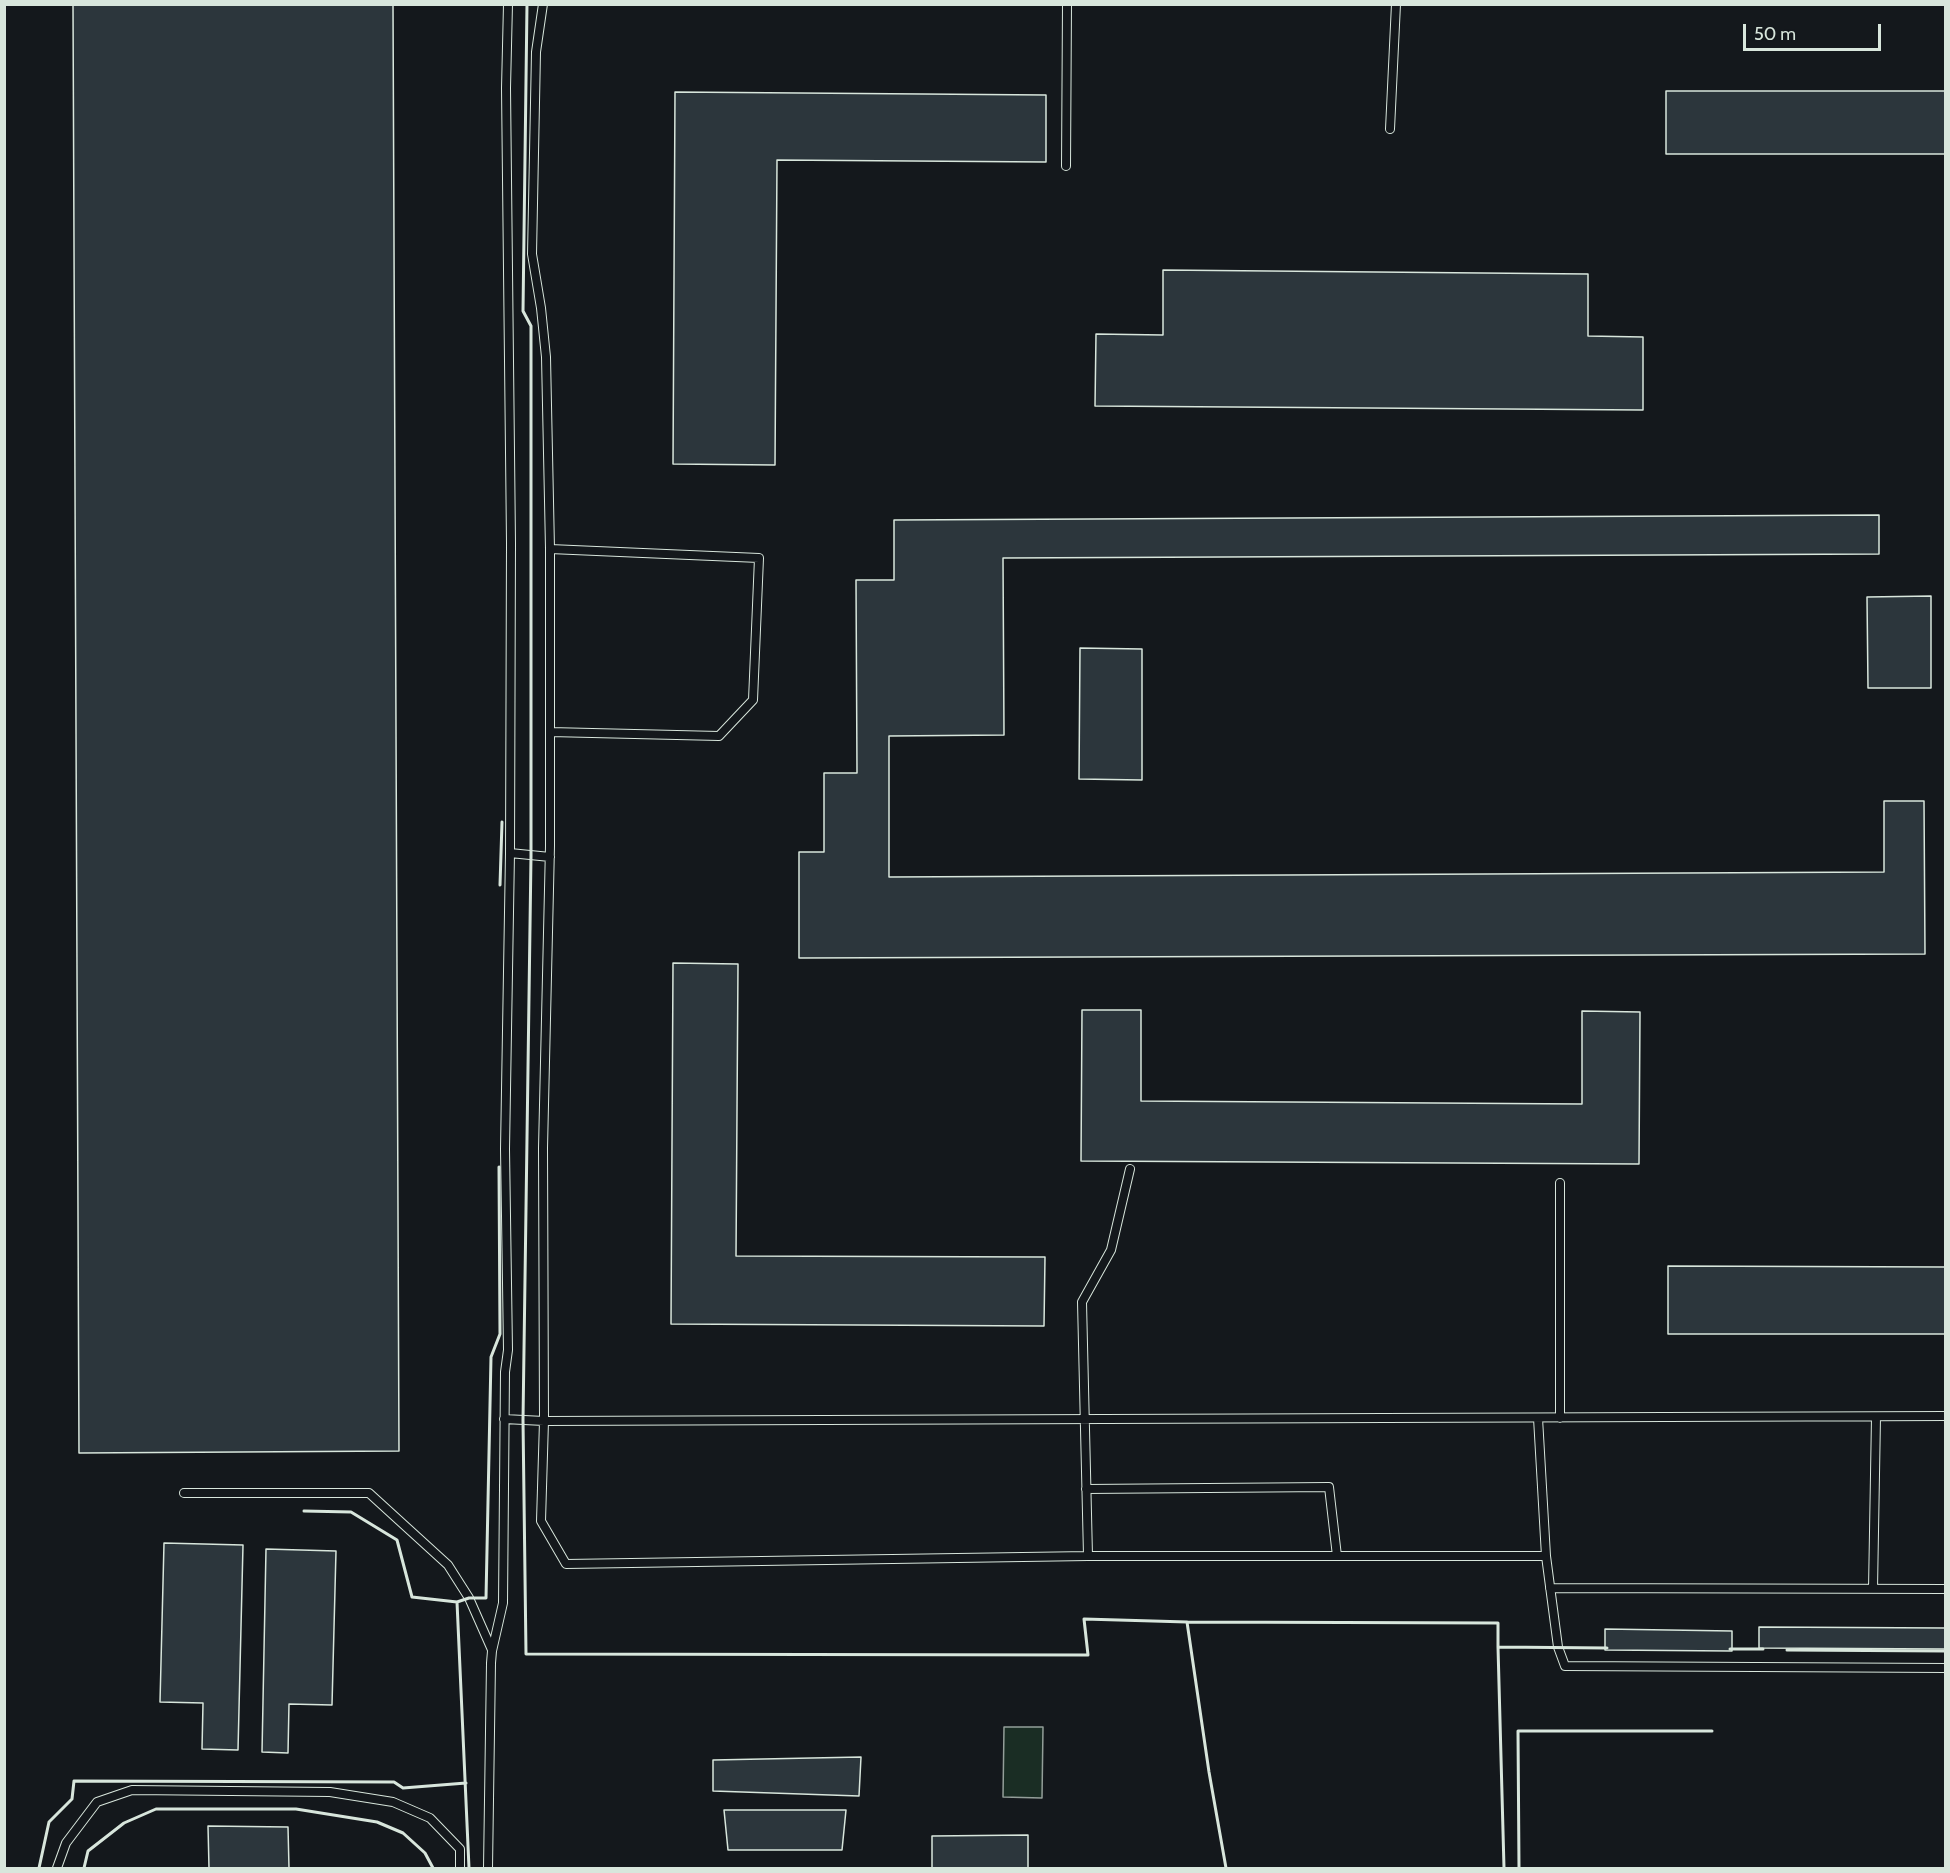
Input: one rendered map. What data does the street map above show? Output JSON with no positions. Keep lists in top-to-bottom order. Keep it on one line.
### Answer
{"scale_bar":"50 m"}
